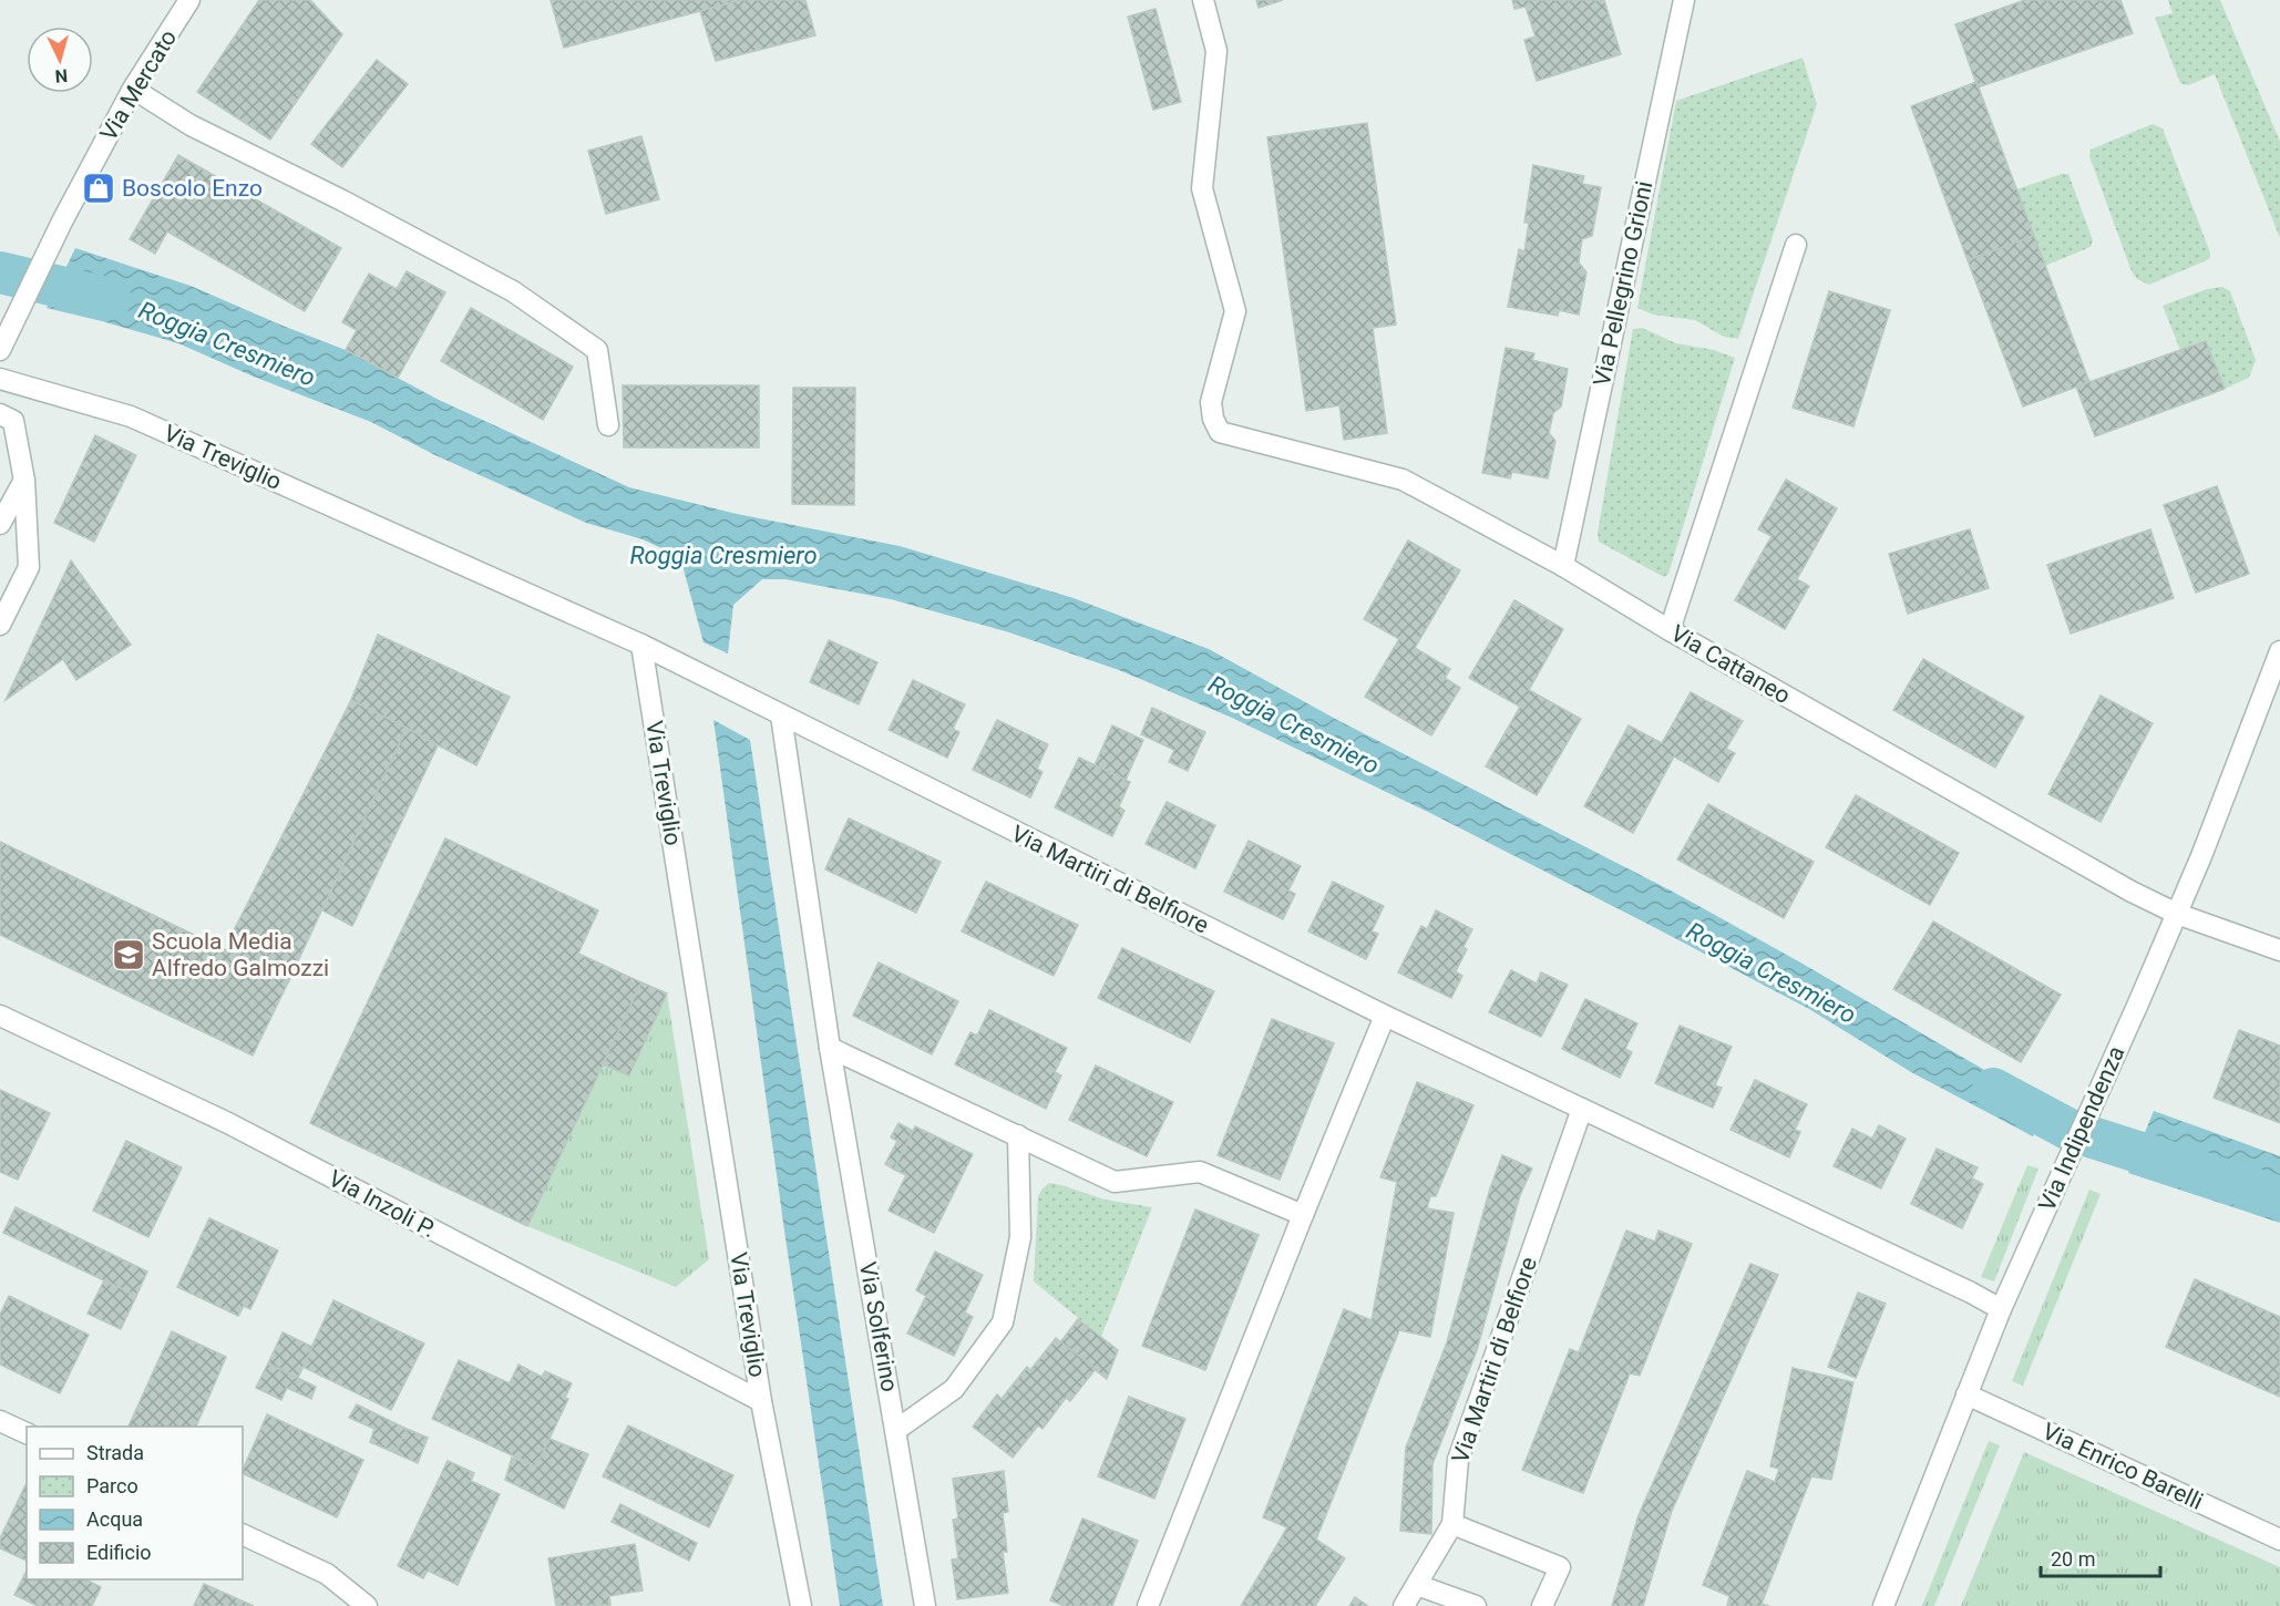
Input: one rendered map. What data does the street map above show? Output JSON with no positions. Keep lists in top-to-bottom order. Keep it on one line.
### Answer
{"streets":{"street":["Via Mercato","Via Pellegrino Grioni","Via Treviglio","Via Cattaneo","Via Martiri di Belfiore","Via Indipendenza","Via Inzoli P.","Via Solferino","Via Enrico Barelli"]},"crossings":[["Via Pellegrino Grioni","Via Cattaneo"],["Via Treviglio","Via Martiri di Belfiore"],["Via Treviglio","Via Inzoli P."],["Via Cattaneo","Via Indipendenza"],["Via Martiri di Belfiore","Via Indipendenza"],["Via Martiri di Belfiore","Via Solferino"],["Via Indipendenza","Via Enrico Barelli"]],"water":["Roggia Cresmiero"],"places":{"shop":["Boscolo Enzo"],"school or university":["Scuola Media Alfredo Galmozzi"]},"legend":["Strada","Parco","Acqua","Edificio"],"scale_bar":"20 m","north":"bottom"}
